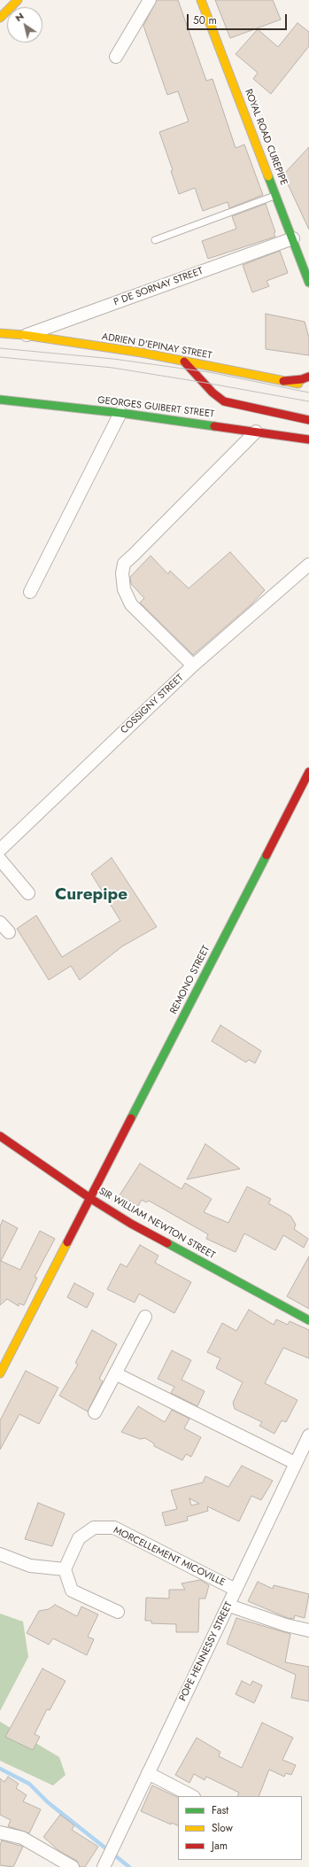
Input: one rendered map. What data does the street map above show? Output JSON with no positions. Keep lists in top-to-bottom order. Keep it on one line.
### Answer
{"streets":{"street":["ROYAL ROAD CUREPIPE","P DE SORNAY STREET","ADRIEN D'EPINAY STREET","GEORGES GUIBERT STREET","COSSIGNY STREET","REMONO STREET","SIR WILLIAM NEWTON STREET","MORCELLEMENT MICOVILLE","POPE HENNESSY STREET"]},"crossings":[["ROYAL ROAD CUREPIPE","P DE SORNAY STREET"],["P DE SORNAY STREET","ADRIEN D'EPINAY STREET"],["REMONO STREET","SIR WILLIAM NEWTON STREET"],["MORCELLEMENT MICOVILLE","POPE HENNESSY STREET"]],"districts":["Curepipe"],"legend":["Fast","Slow","Jam"],"scale_bar":"50 m","north":"top left"}
